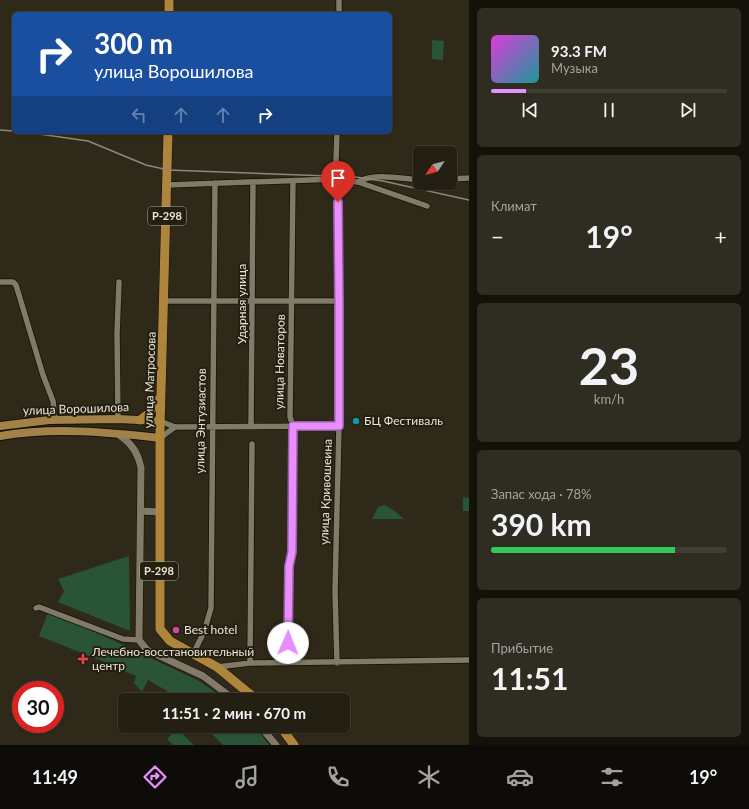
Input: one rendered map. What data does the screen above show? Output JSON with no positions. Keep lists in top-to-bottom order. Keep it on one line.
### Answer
{"streets":{"highway":["Р-298","улица Матросова"],"main road":["улица Ворошилова"],"street":["Ударная улица","улица Новаторов","улица Энтузиастов","улица Кривошеина"]},"crossings":[["Р-298","улица Матросова"],["Р-298","улица Энтузиастов"],["Ударная улица","улица Ворошилова"],["улица Новаторов","улица Ворошилова"],["улица Матросова","улица Ворошилова"],["улица Матросова","улица Энтузиастов"],["улица Ворошилова","улица Энтузиастов"],["улица Ворошилова","улица Кривошеина"]],"places":{"other":["БЦ Фестиваль","Best hotel"],"health":["Лечебно-восстановительный центр"]},"north":"bottom left","page":{"turn":["300 m","улица Ворошилова"],"song":["93.3 FM","Музыка"],"tile":["Климат",["23","km/h"],["Запас хода · 78%","390 km"],["Прибытие","11:51"]],"heat":["−","19°","+"],"limit":"30","trip":"11:51 · 2 мин · 670 m","tabs":["11:49","19°"]}}
